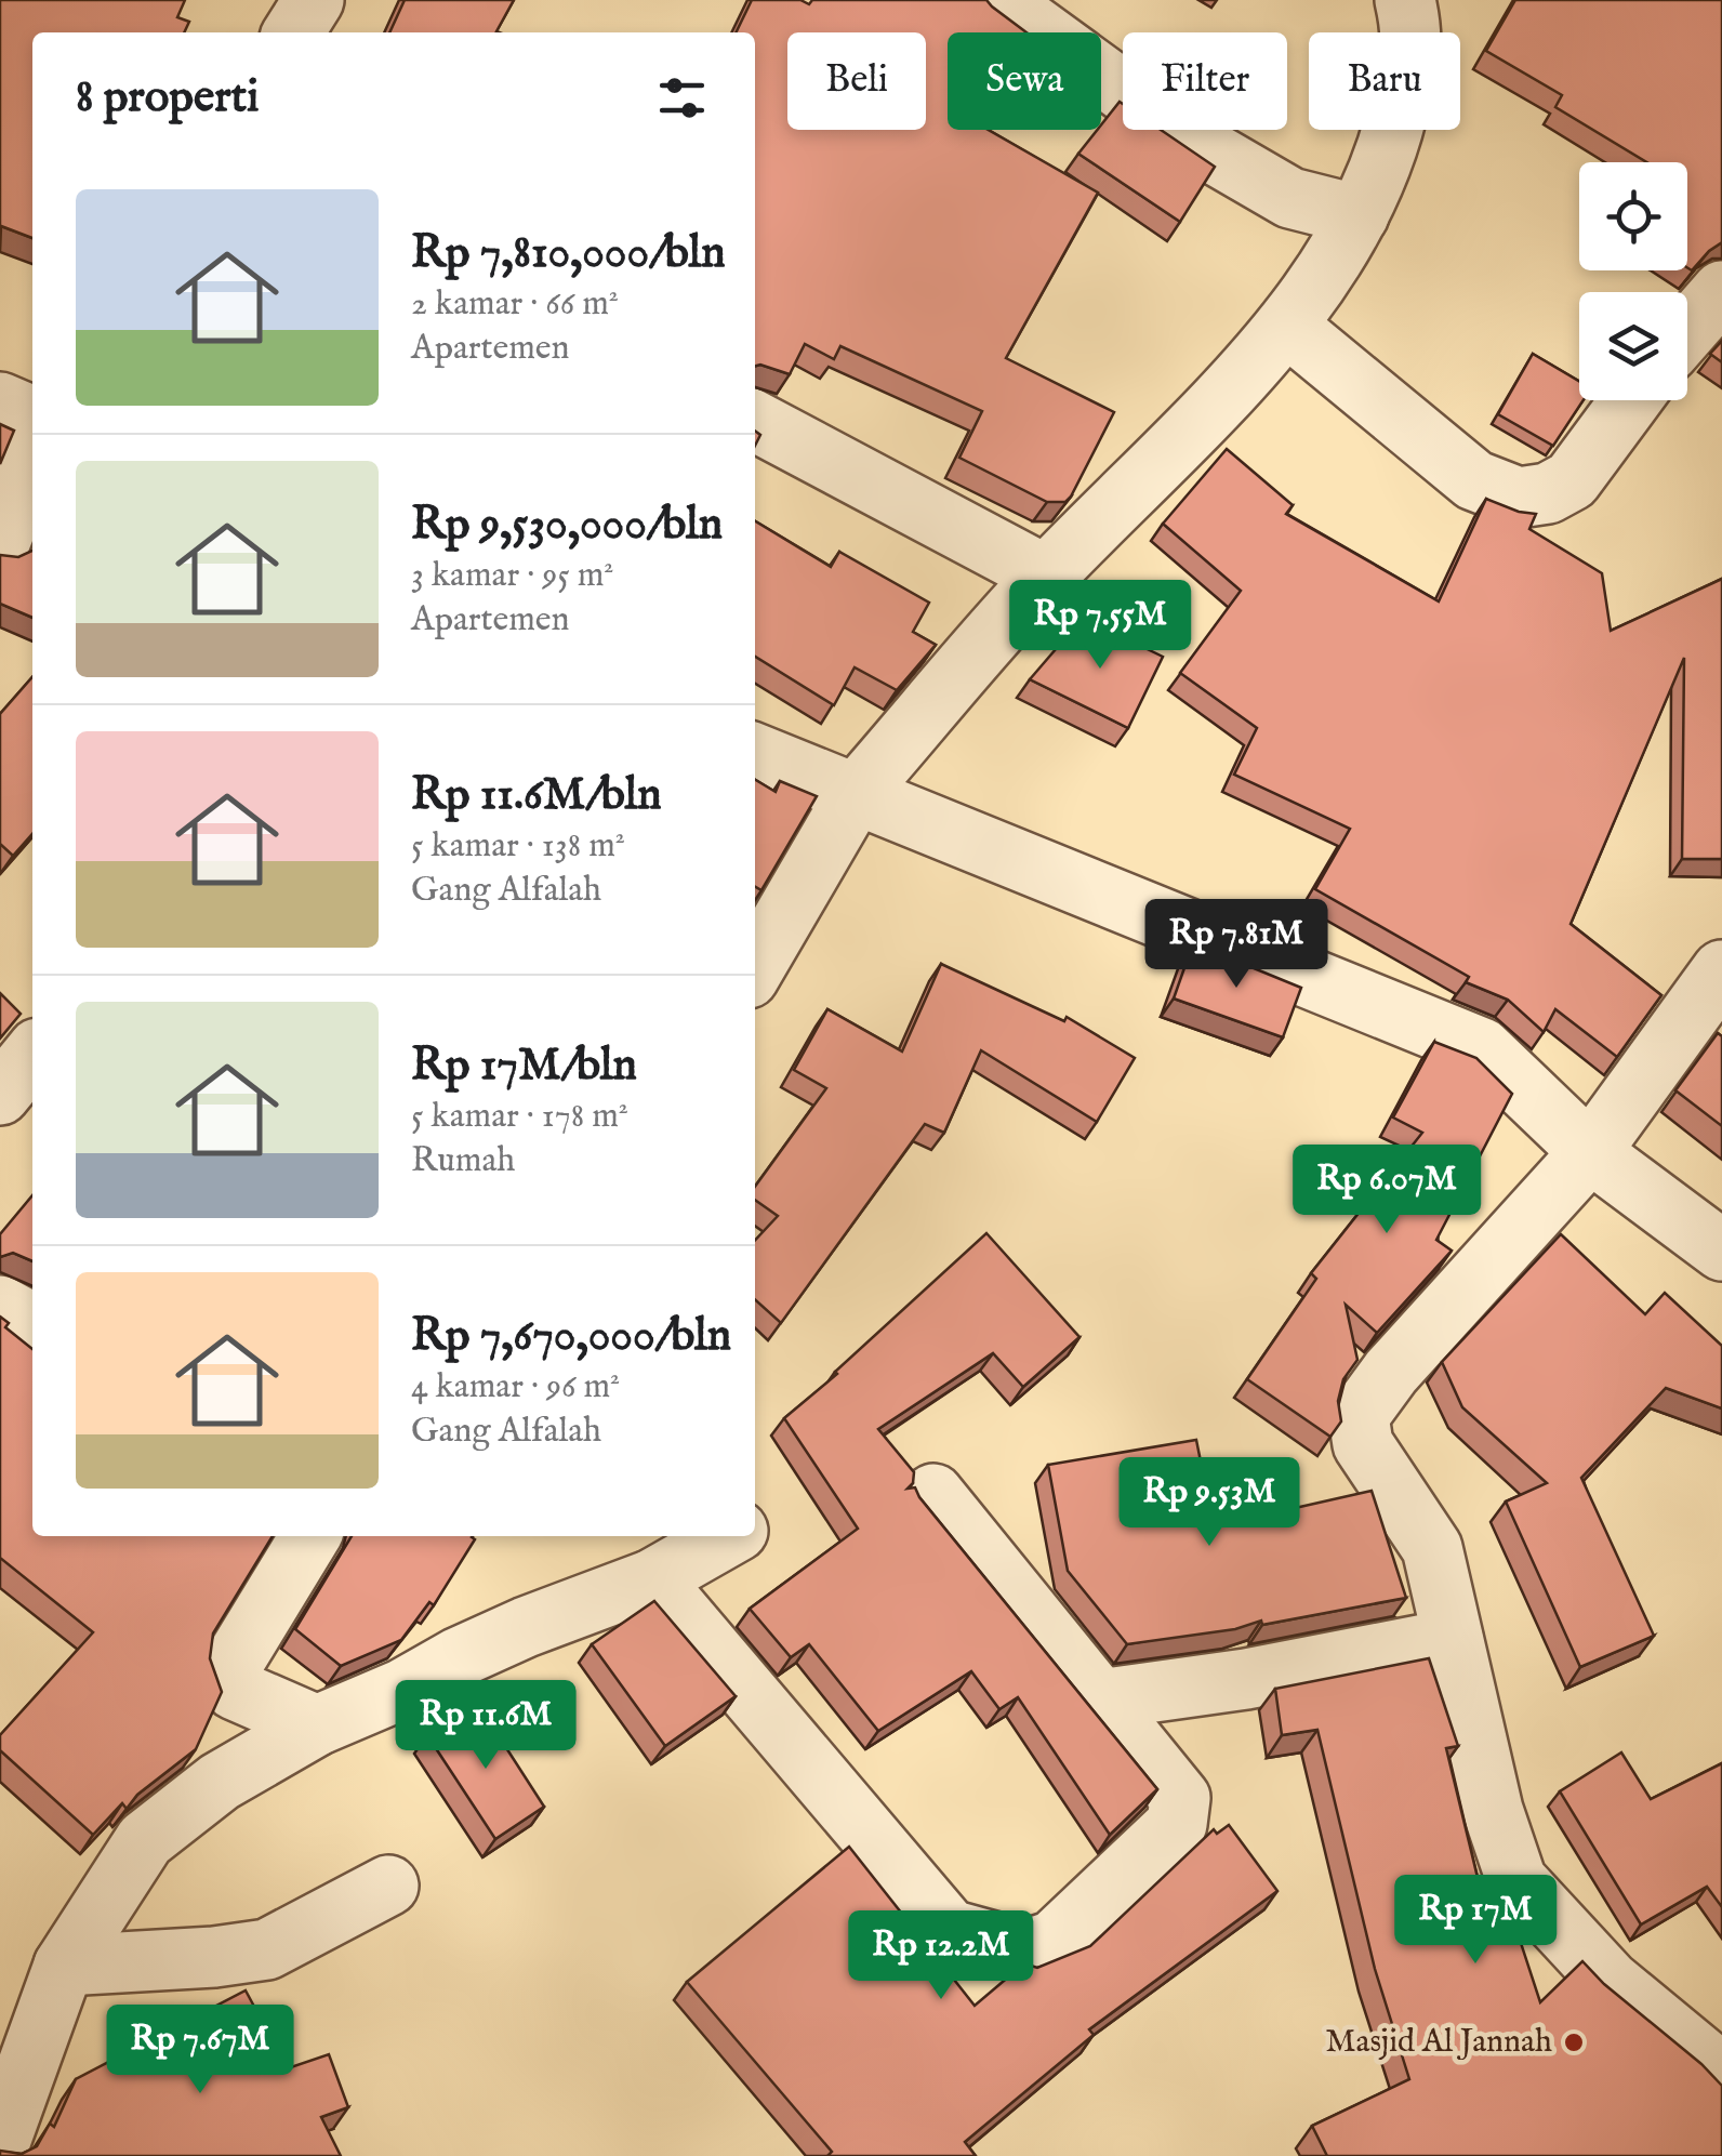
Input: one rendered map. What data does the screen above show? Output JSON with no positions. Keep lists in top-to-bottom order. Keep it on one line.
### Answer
{"places":["Masjid Al Jannah"],"page":{"chip":["Beli","Sewa","Filter","Baru"],"heading":"8 properti","list":[{"name":"Rp 7,810,000/bln","note":"2 kamar · 66 m² · Apartemen"},{"name":"Rp 9,530,000/bln","note":"3 kamar · 95 m² · Apartemen"},{"name":"Rp 11.6M/bln","note":"5 kamar · 138 m² · Gang Alfalah"},{"name":"Rp 17M/bln","note":"5 kamar · 178 m² · Rumah"},{"name":"Rp 7,670,000/bln","note":"4 kamar · 96 m² · Gang Alfalah"}],"price":["Rp 7.55M","Rp 7.81M","Rp 6.07M","Rp 9.53M","Rp 11.6M","Rp 17M","Rp 12.2M","Rp 7.67M"]}}
